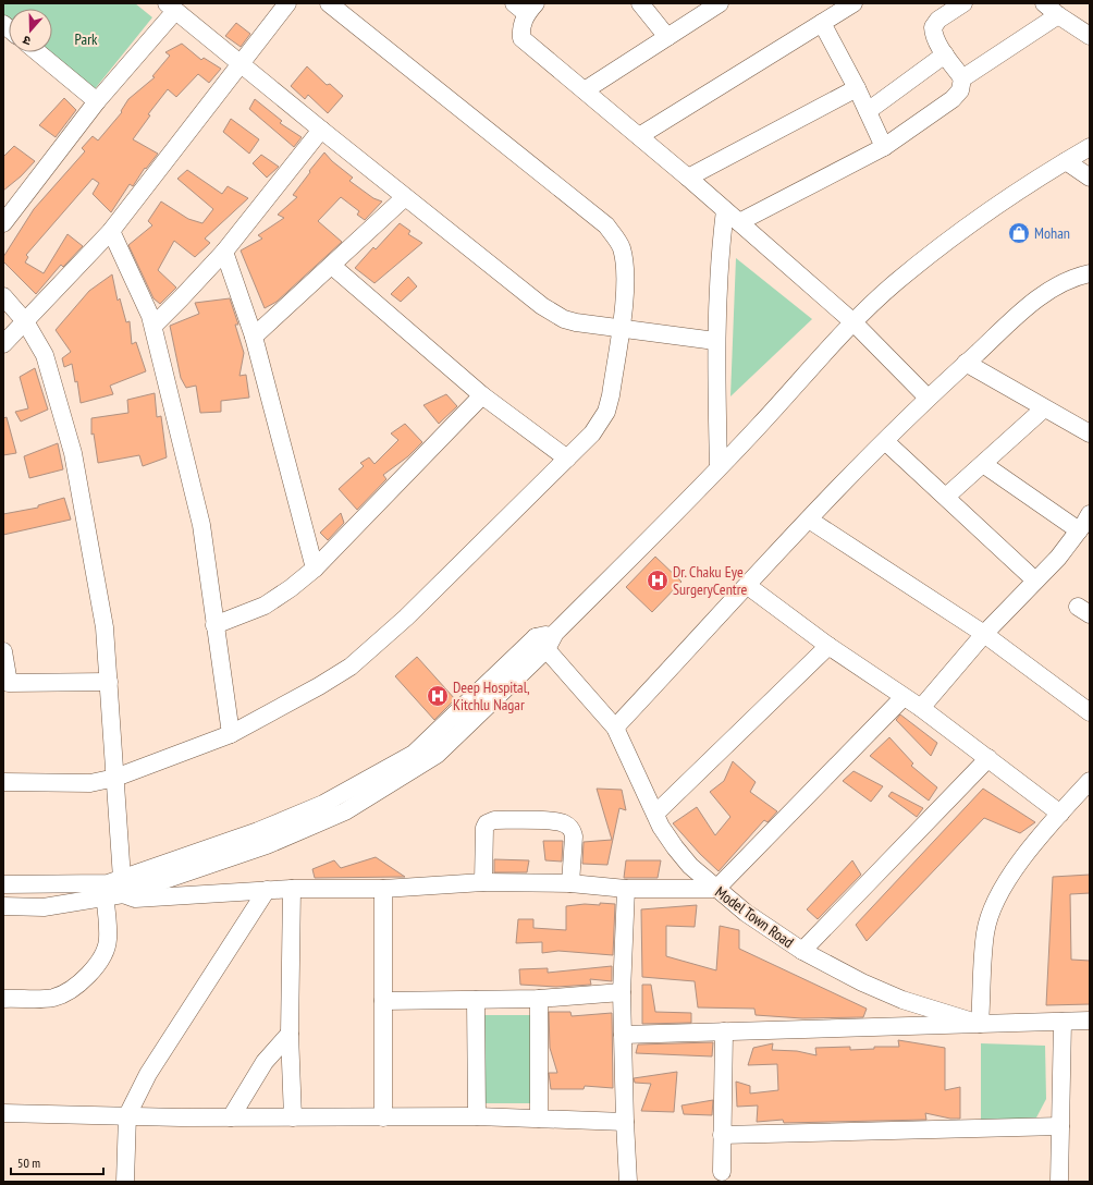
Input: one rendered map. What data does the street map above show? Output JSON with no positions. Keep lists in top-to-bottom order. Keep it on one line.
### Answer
{"streets":{"street":["Model Town Road"]},"parks":["Park"],"places":{"shop":["Mohan"],"hospital":["Dr. Chaku Eye SurgeryCentre","Deep Hospital, Kitchlu Nagar"]},"scale_bar":"50 m","north":"bottom"}
